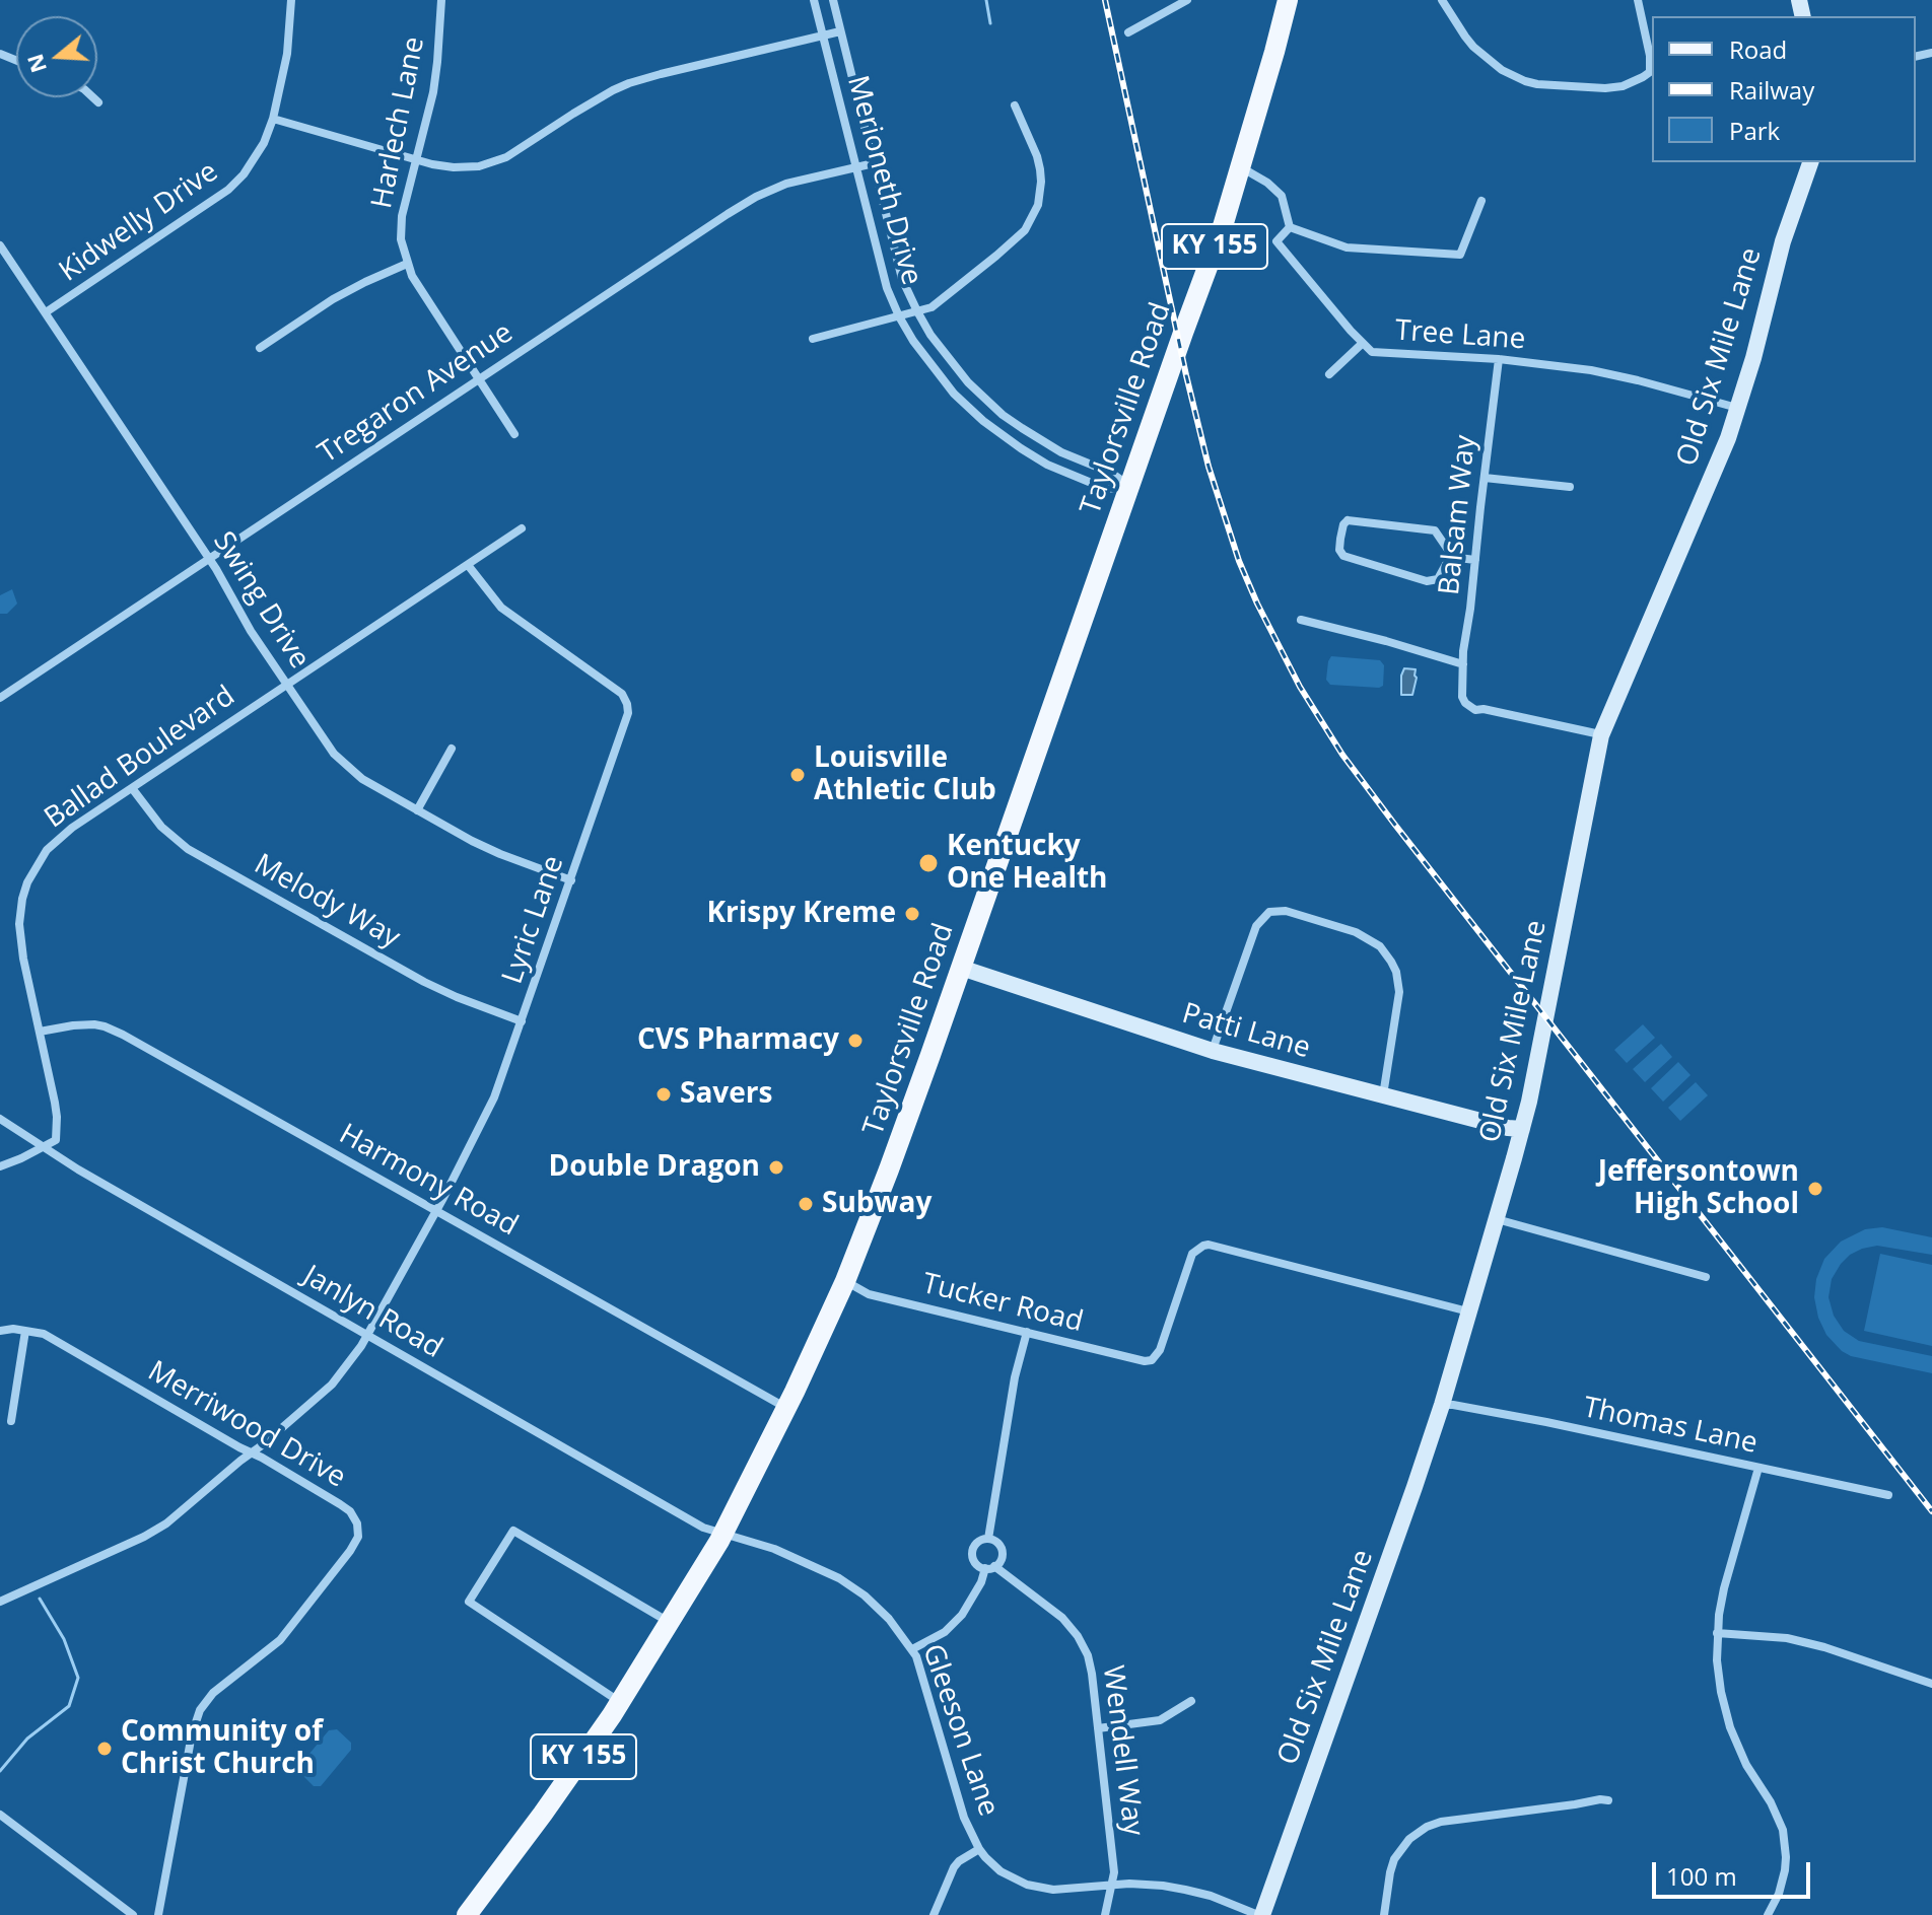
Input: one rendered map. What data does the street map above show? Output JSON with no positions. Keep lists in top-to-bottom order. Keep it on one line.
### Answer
{"streets":{"main road":["KY 155","Taylorsville Road"],"street":["Harlech Lane","Merioneth Drive","Kidwelly Drive","Tree Lane","Old Six Mile Lane","Tregaron Avenue","Balsam Way","Swing Drive","Ballad Boulevard","Melody Way","Lyric Lane","Patti Lane","Harmony Road","Tucker Road","Janlyn Road","Merriwood Drive","Thomas Lane","Gleeson Lane","Wendell Way"]},"crossings":[["Harlech Lane","Tregaron Avenue"],["Merioneth Drive","Tregaron Avenue"],["Merioneth Drive","Taylorsville Road"],["Kidwelly Drive","Swing Drive"],["Tree Lane","Old Six Mile Lane"],["Tree Lane","Taylorsville Road"],["Tree Lane","Balsam Way"],["Old Six Mile Lane","Balsam Way"],["Old Six Mile Lane","Patti Lane"],["Old Six Mile Lane","Tucker Road"],["Old Six Mile Lane","Thomas Lane"],["Old Six Mile Lane","Gleeson Lane"],["Tregaron Avenue","Swing Drive"],["Taylorsville Road","Patti Lane"],["Taylorsville Road","Harmony Road"],["Taylorsville Road","Tucker Road"],["Taylorsville Road","Janlyn Road"],["Taylorsville Road","Gleeson Lane"],["Swing Drive","Ballad Boulevard"],["Swing Drive","Lyric Lane"],["Ballad Boulevard","Melody Way"],["Ballad Boulevard","Lyric Lane"],["Ballad Boulevard","Harmony Road"],["Ballad Boulevard","Janlyn Road"],["Melody Way","Lyric Lane"],["Lyric Lane","Harmony Road"],["Lyric Lane","Janlyn Road"],["Lyric Lane","Merriwood Drive"],["Janlyn Road","Gleeson Lane"],["Gleeson Lane","Wendell Way"]],"places":["Louisville Athletic Club","Kentucky One Health","Krispy Kreme","CVS Pharmacy","Savers","Double Dragon","Jeffersontown High School","Subway","Community of Christ Church"],"legend":["Road","Railway","Park"],"scale_bar":"100 m","north":"left"}
